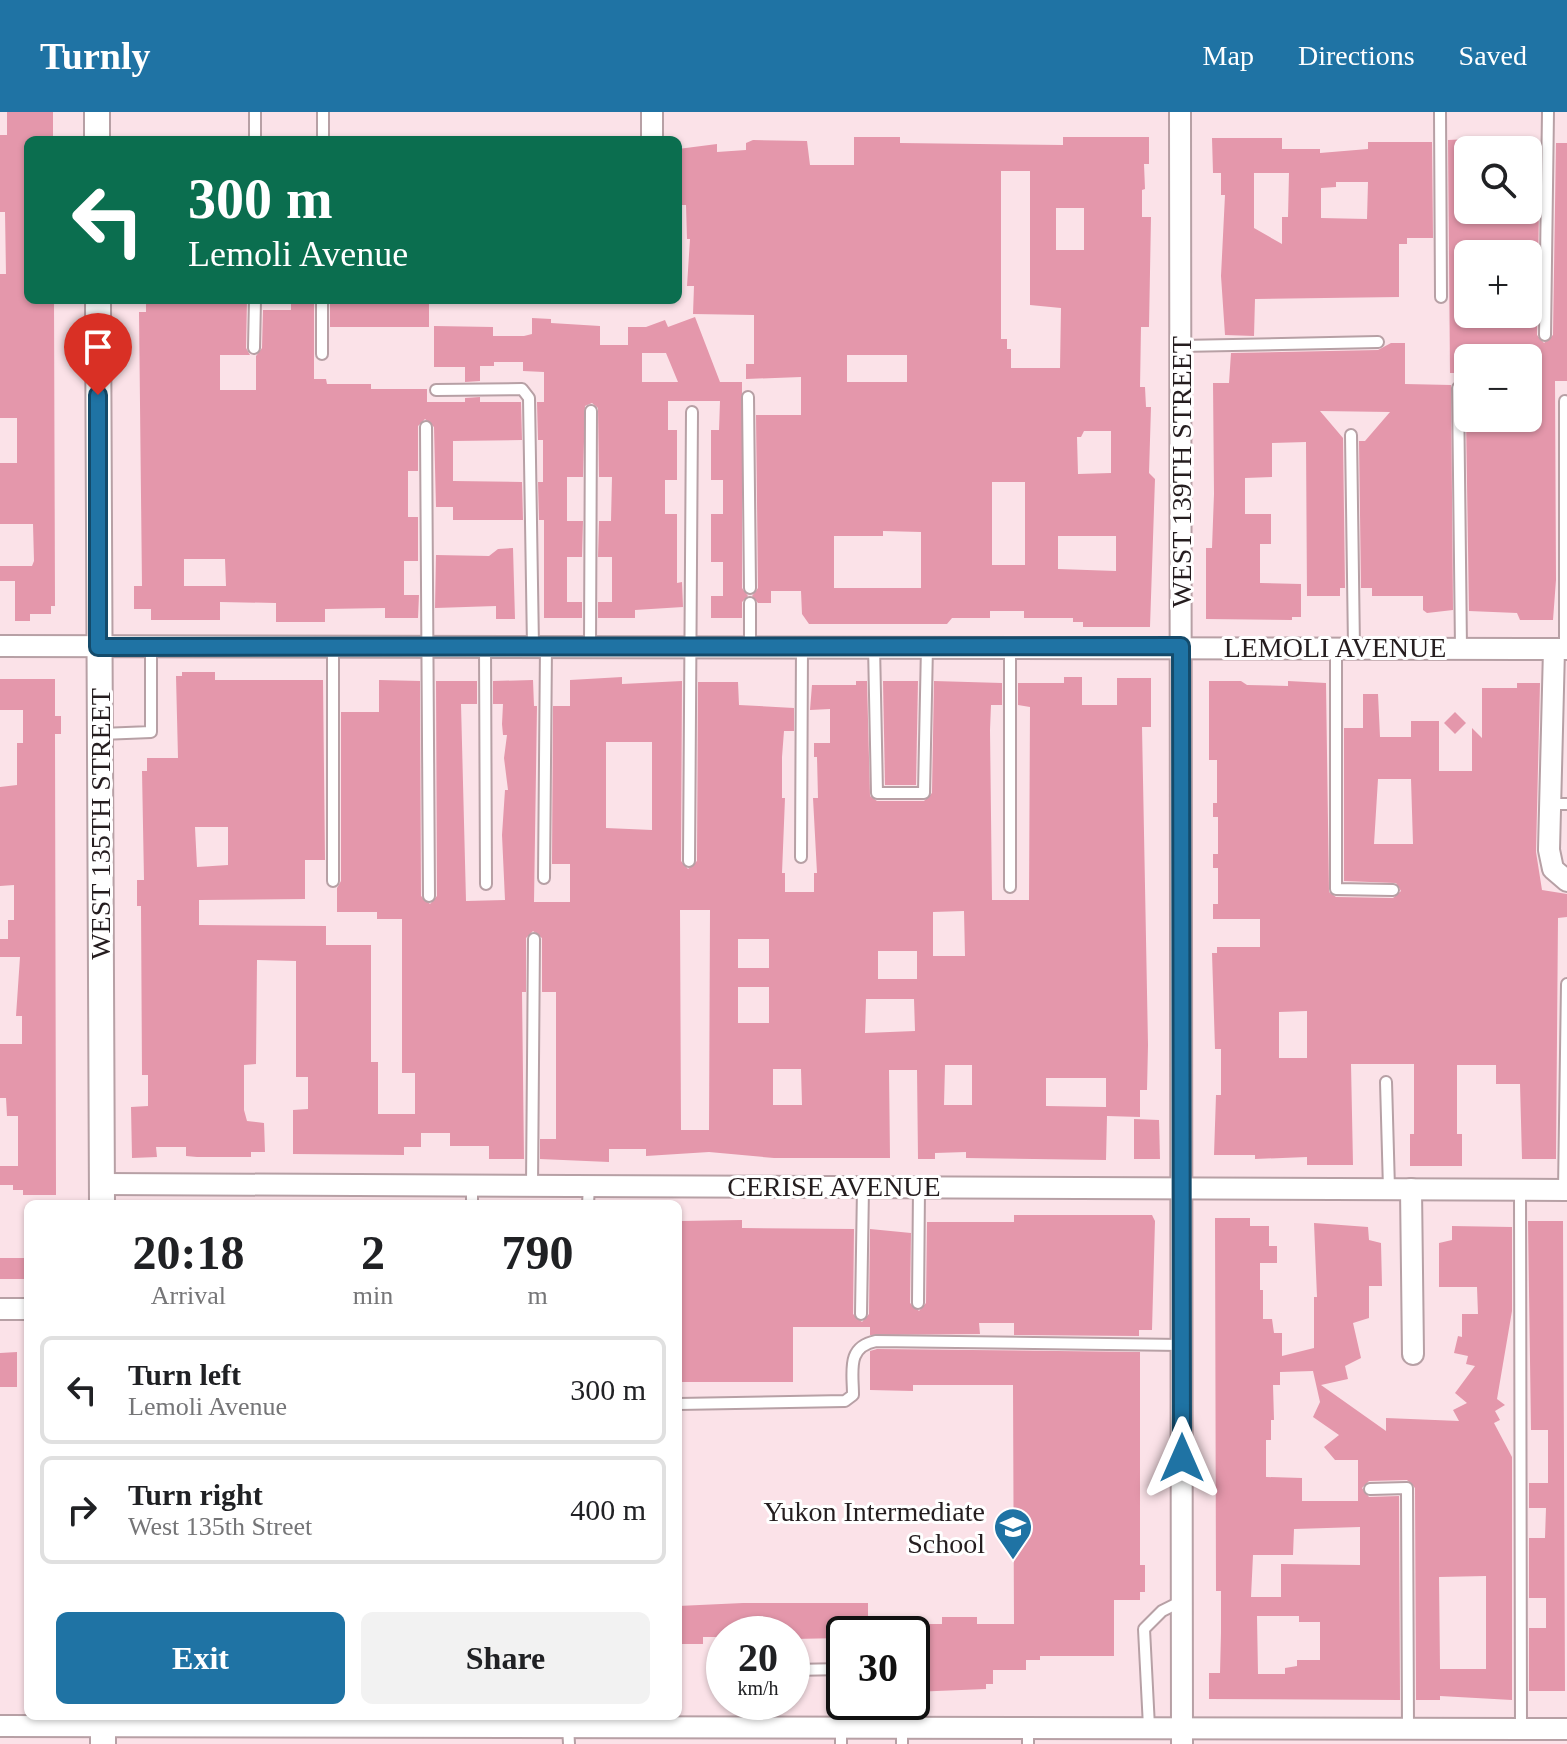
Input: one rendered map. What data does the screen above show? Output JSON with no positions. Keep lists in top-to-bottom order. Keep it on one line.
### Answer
{"streets":{"street":["WEST 139TH STREET","LEMOLI AVENUE","WEST 135TH STREET","CERISE AVENUE"]},"crossings":[["WEST 139TH STREET","LEMOLI AVENUE"],["WEST 139TH STREET","CERISE AVENUE"],["LEMOLI AVENUE","WEST 135TH STREET"],["WEST 135TH STREET","CERISE AVENUE"]],"places":{"school or university":["Yukon Intermediate School"]},"page":{"header":"Turnly","nav":["Map","Directions","Saved"],"map_buttons":["+","−"],"turn":["300 m","Lemoli Avenue"],"eta":["20:18","Arrival","2","min","790","m"],"list":[{"name":"Turn left","note":"Lemoli Avenue","value":"300 m"},{"name":"Turn right","note":"West 135th Street","value":"400 m"}],"buttons":["Exit","Share"],"speed":"20 km/h","limit":"30"}}
